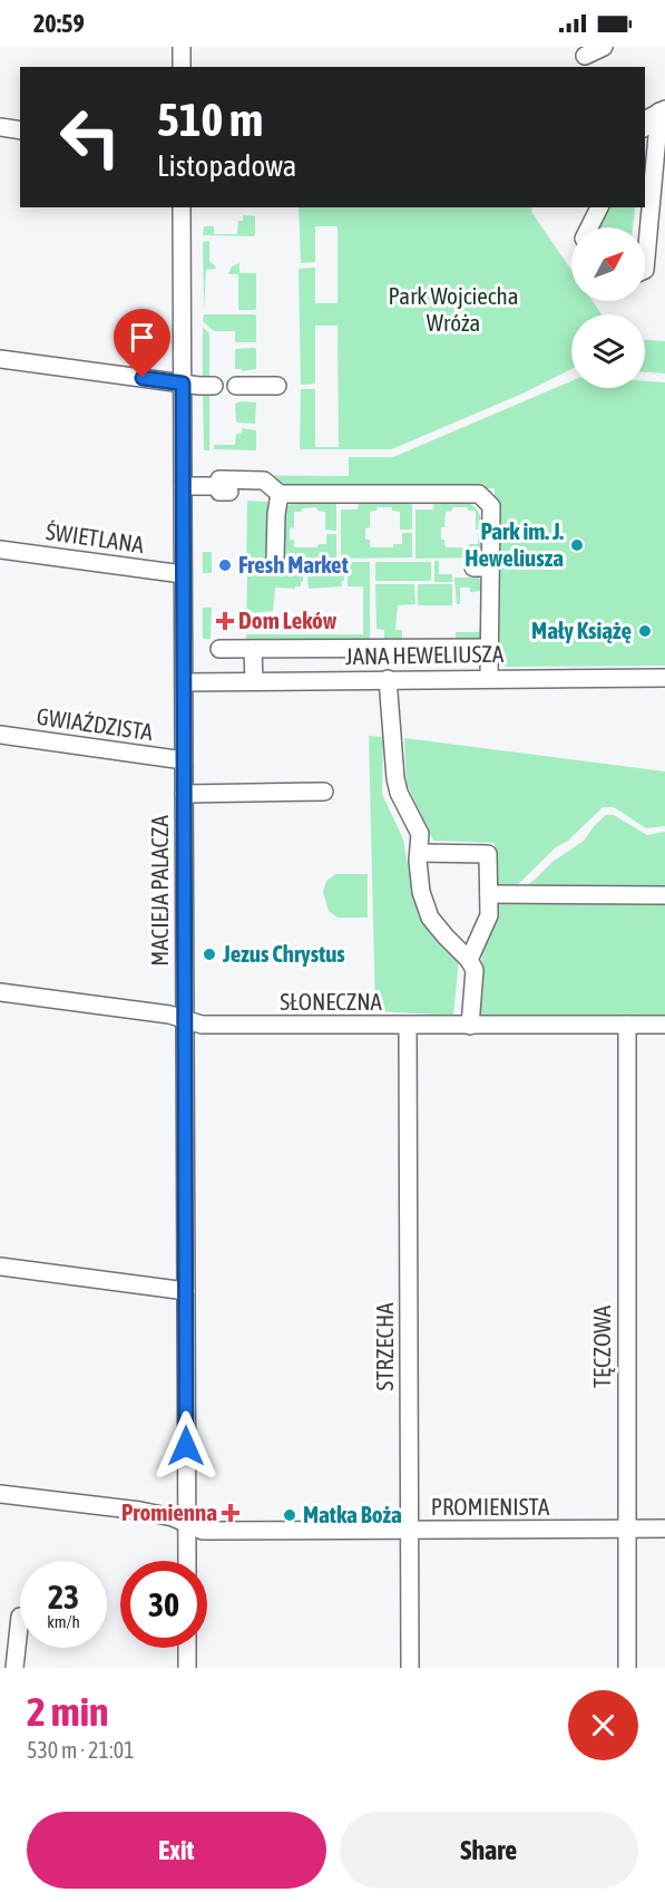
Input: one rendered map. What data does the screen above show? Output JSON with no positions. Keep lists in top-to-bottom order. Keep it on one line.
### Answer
{"streets":{"street":["ŚWIETLANA","JANA HEWELIUSZA","GWIAŹDZISTA","MACIEJA PALACZA","SŁONECZNA","STRZECHA","TĘCZOWA","PROMIENISTA"]},"crossings":[["ŚWIETLANA","MACIEJA PALACZA"],["JANA HEWELIUSZA","MACIEJA PALACZA"],["GWIAŹDZISTA","MACIEJA PALACZA"],["MACIEJA PALACZA","SŁONECZNA"],["MACIEJA PALACZA","PROMIENISTA"],["SŁONECZNA","STRZECHA"],["SŁONECZNA","TĘCZOWA"],["STRZECHA","PROMIENISTA"],["TĘCZOWA","PROMIENISTA"]],"parks":["Park Wojciecha Wróża"],"places":{"other":["Park im. J. Heweliusza","Fresh Market","Mały Książę","Jezus Chrystus","Matka Boża"],"health":["Dom Leków","Promienna"]},"north":"top right","page":{"status":"20:59","turn":["510 m","Listopadowa"],"speed":"23 km/h","limit":"30","heading":["2 min","530 m · 21:01"],"buttons":["Exit","Share"]}}
